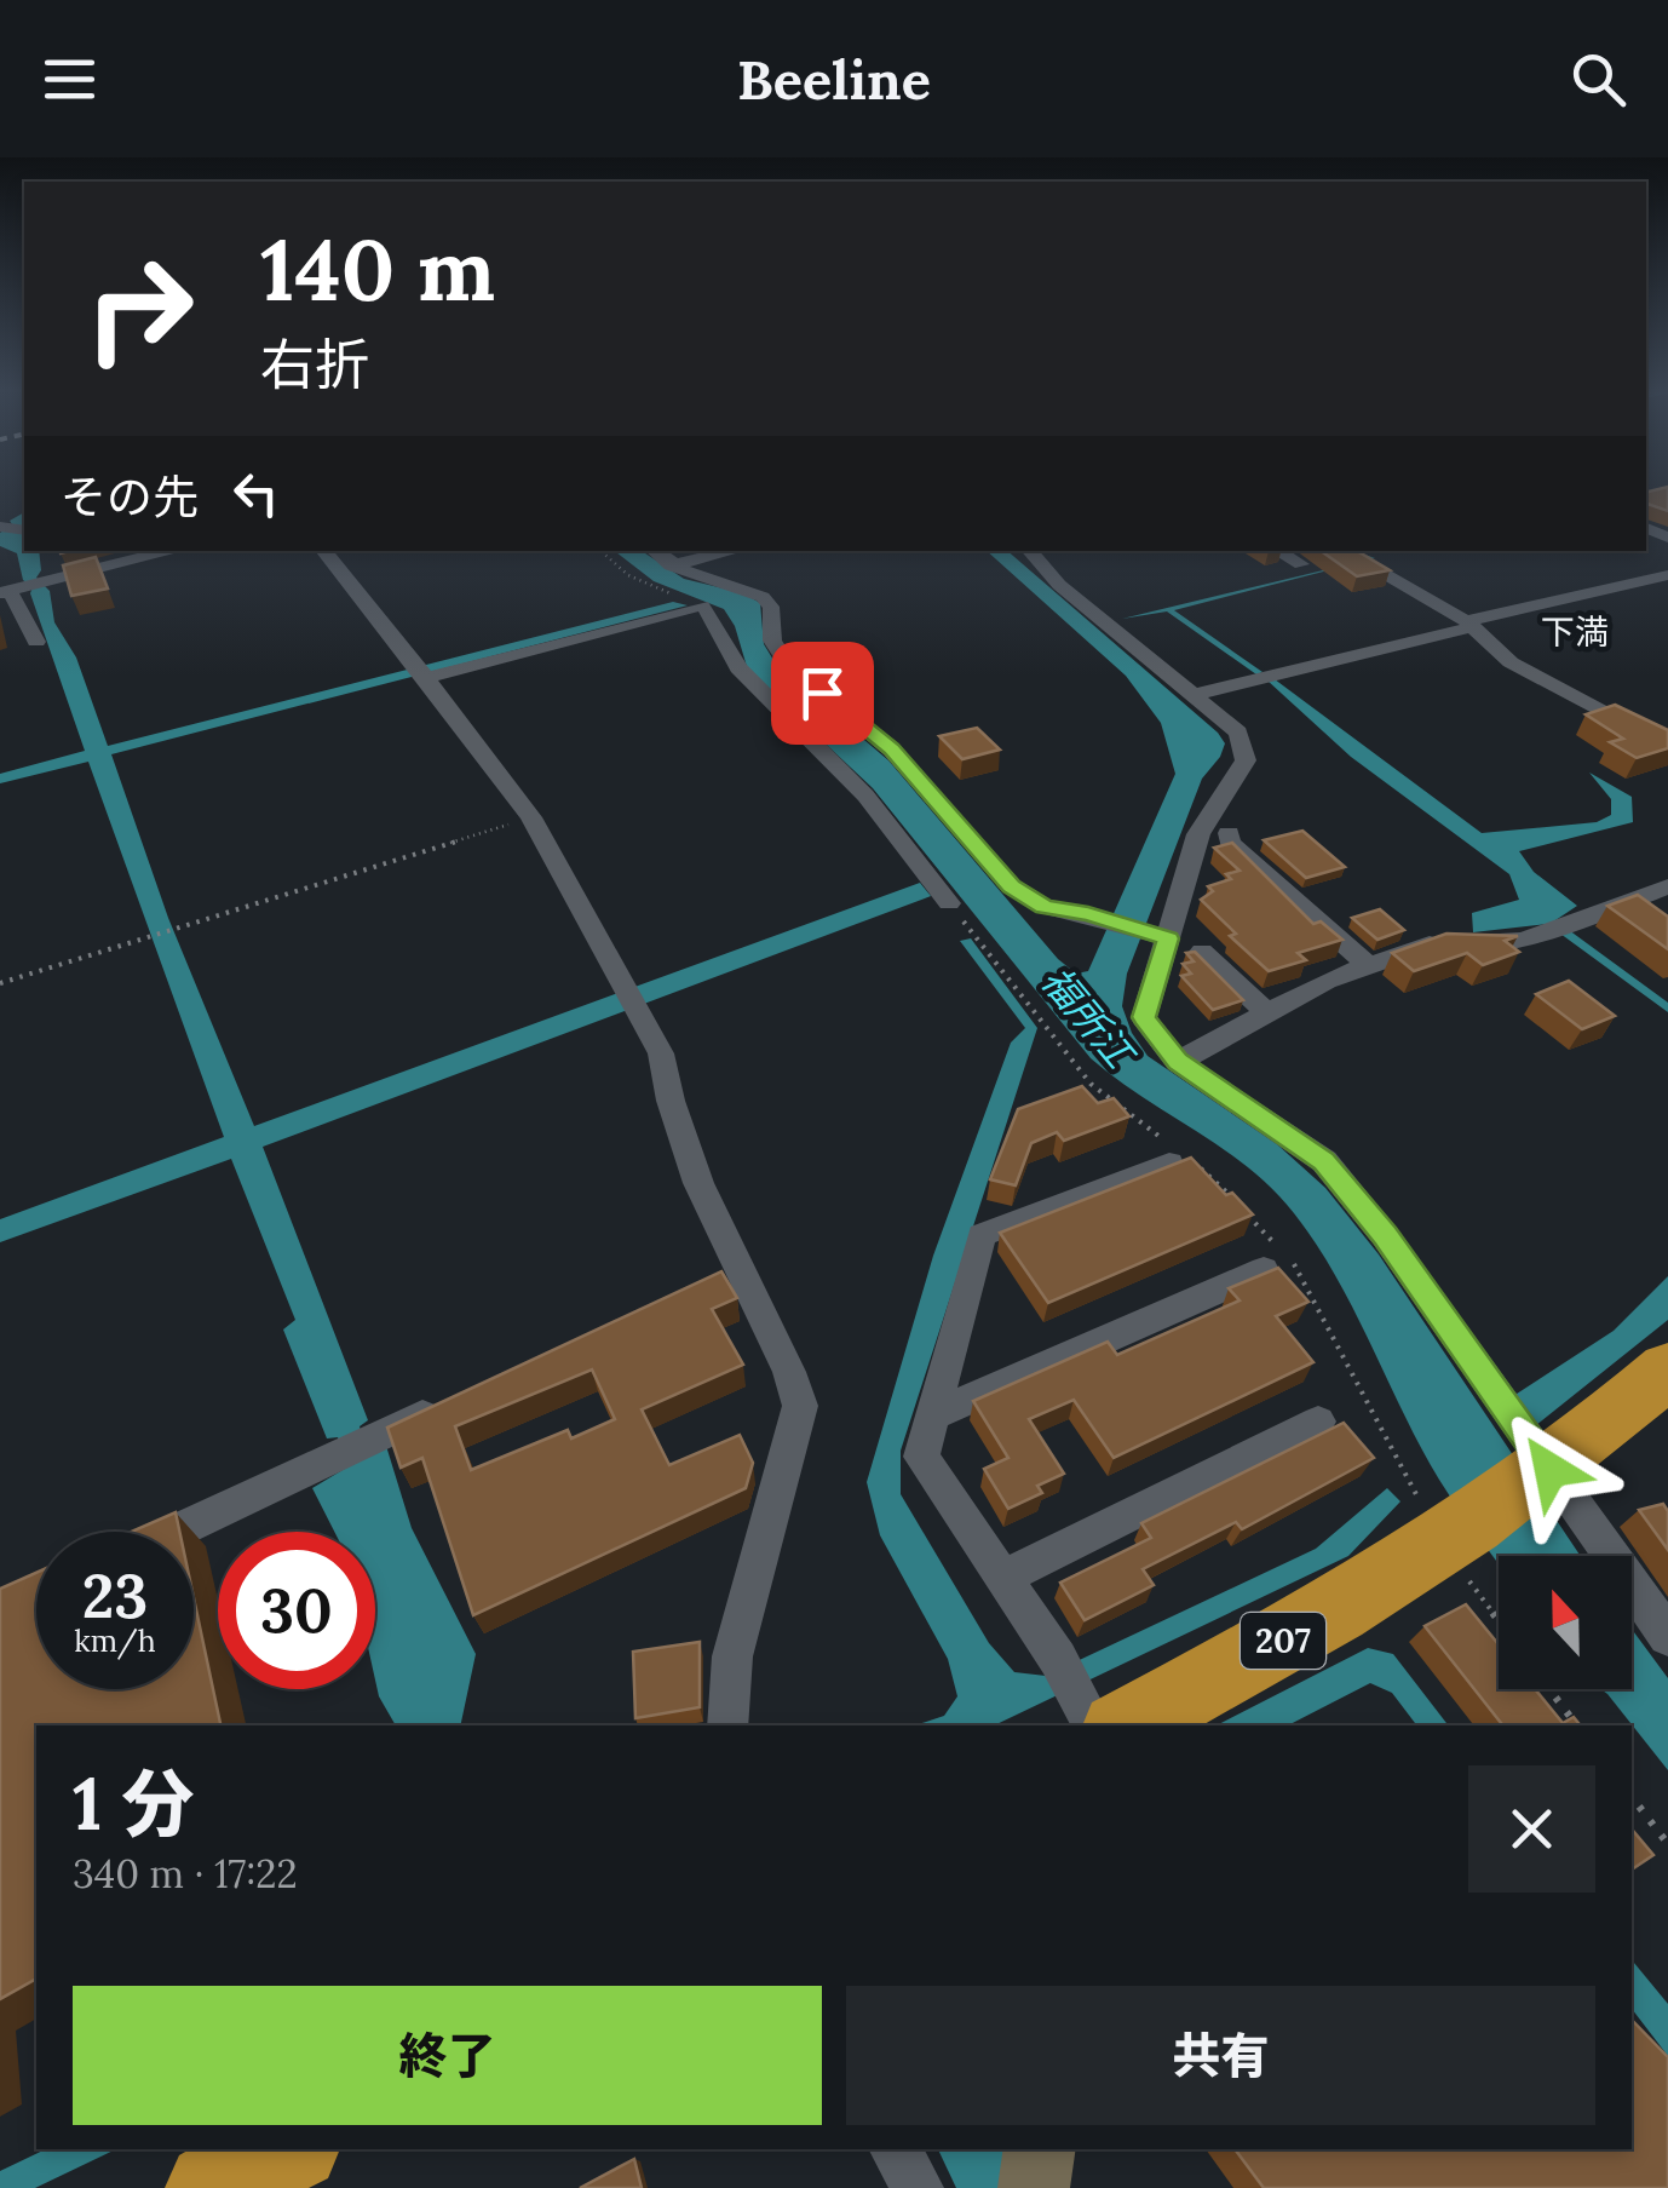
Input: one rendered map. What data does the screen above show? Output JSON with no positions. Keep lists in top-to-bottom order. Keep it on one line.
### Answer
{"streets":{"highway":["207"]},"districts":["下満"],"water":["福所江"],"north":"top","page":{"header":"Beeline","turn":["140 m","右折"],"then":"その先","speed":"23 km/h","limit":"30","heading":["1 分","340 m · 17:22"],"buttons":["終了","共有"]}}
